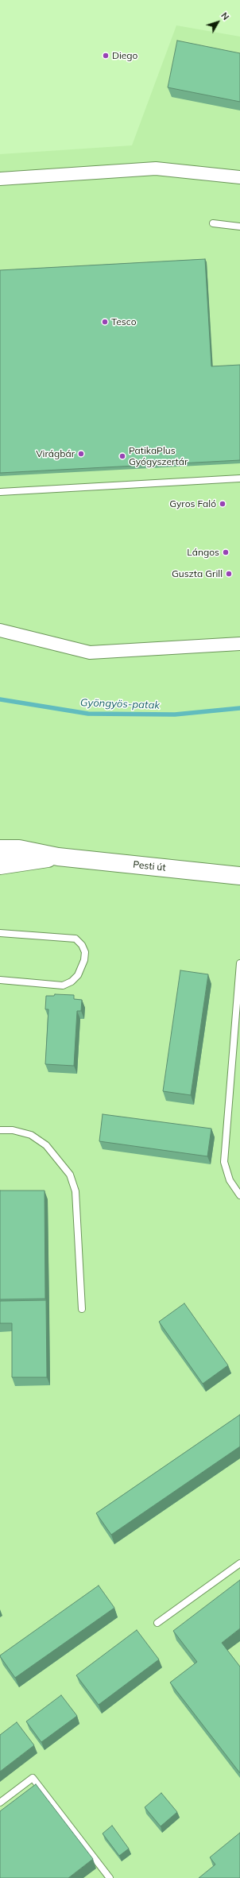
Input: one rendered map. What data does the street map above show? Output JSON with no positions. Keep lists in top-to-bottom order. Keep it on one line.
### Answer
{"streets":{"main road":["Pesti út"]},"water":["Gyöngyös-patak"],"places":["Diego","Tesco","Virágbár","PatikaPlus Gyógyszertár","Gyros Faló","Lángos","Guszta Grill"],"north":"top right"}
